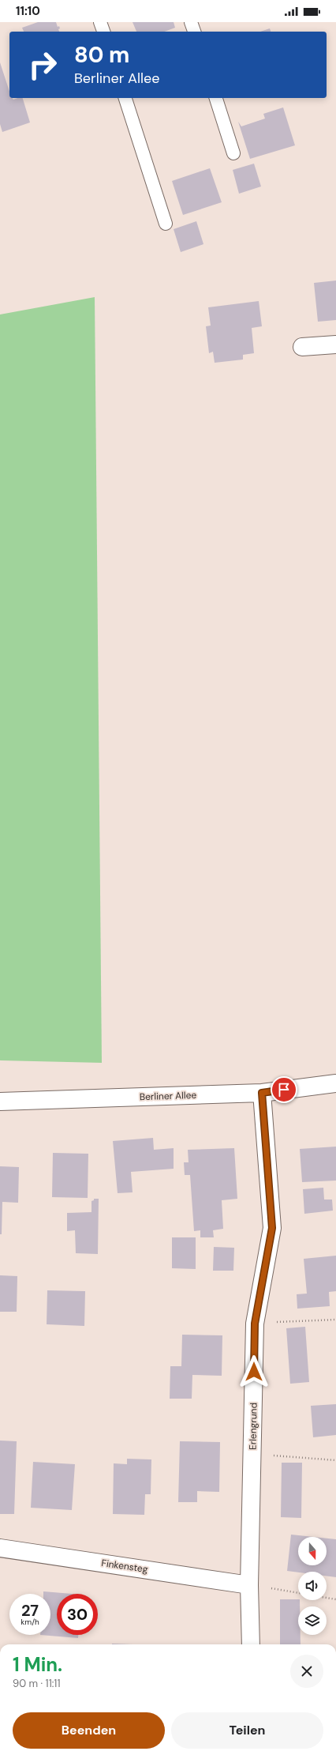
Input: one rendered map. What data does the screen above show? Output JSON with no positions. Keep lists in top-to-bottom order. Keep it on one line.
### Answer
{"streets":{"street":["Berliner Allee","Erlengrund","Finkensteg"]},"crossings":[["Berliner Allee","Erlengrund"],["Erlengrund","Finkensteg"]],"north":"bottom","page":{"status":"11:10","turn":["80 m","Berliner Allee"],"speed":"27 km/h","limit":"30","heading":["1 Min.","90 m · 11:11"],"buttons":["Beenden","Teilen"]}}
